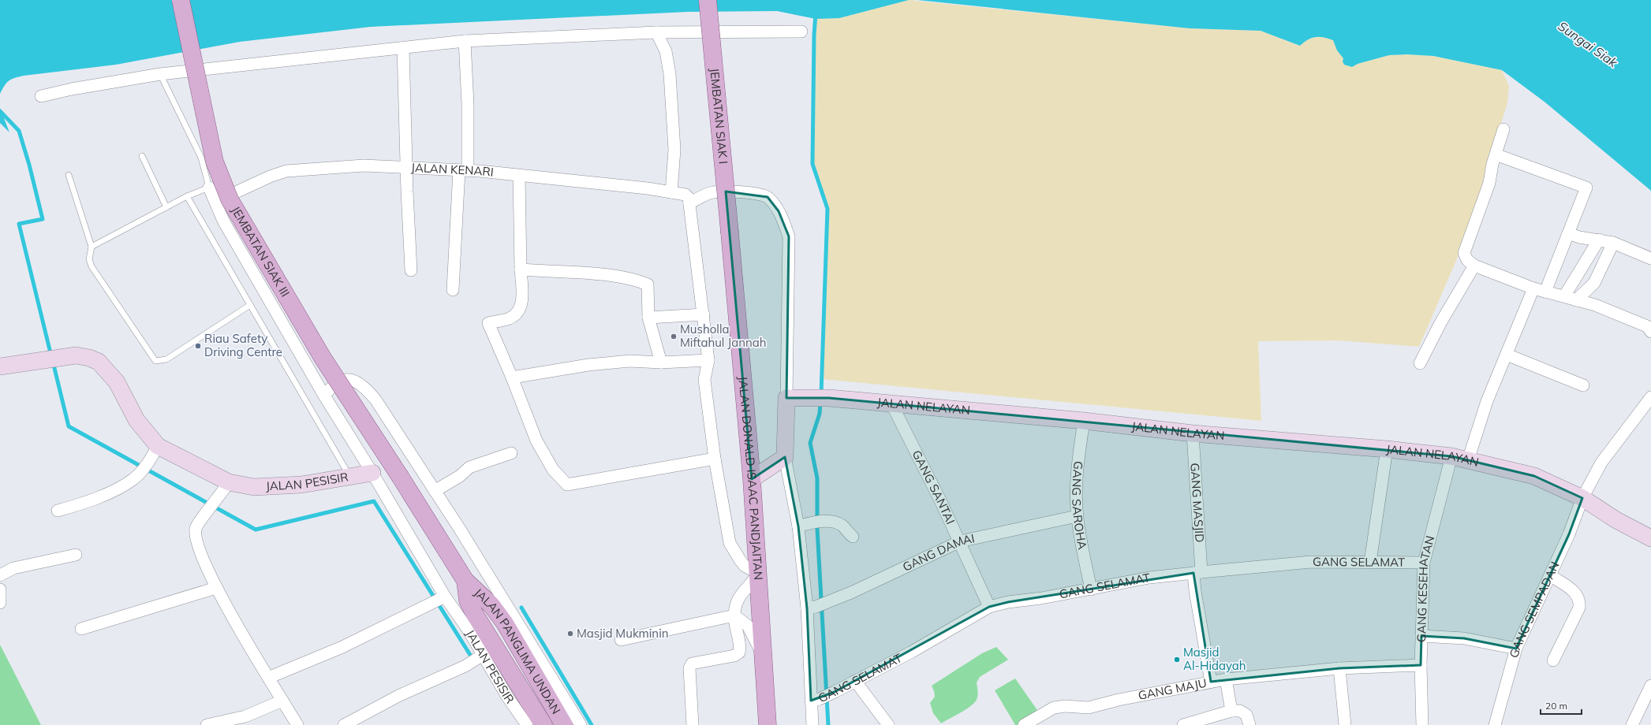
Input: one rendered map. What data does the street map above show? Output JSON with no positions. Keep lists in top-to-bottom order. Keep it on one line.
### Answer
{"streets":{"main road":["JEMBATAN SIAK I","JEMBATAN SIAK III","JALAN NELAYAN","JALAN DONALD ISAAC PANDJAITAN","JALAN PESISIR","JALAN PANGLIMA UNDAN"],"street":["JALAN KENARI","GANG SANTAI","GANG MASJID","GANG SAROHA","GANG DAMAI","GANG SELAMAT","GANG KESEHATAN","GANG SEMPADAN","GANG MAJU"]},"crossings":[["JEMBATAN SIAK I","JALAN DONALD ISAAC PANDJAITAN"],["JEMBATAN SIAK III","JALAN PANGLIMA UNDAN"],["JALAN NELAYAN","GANG SANTAI"],["JALAN NELAYAN","GANG MASJID"],["JALAN NELAYAN","GANG SAROHA"],["JALAN NELAYAN","GANG KESEHATAN"],["JALAN NELAYAN","GANG SEMPADAN"],["GANG SANTAI","GANG DAMAI"],["GANG SANTAI","GANG SELAMAT"],["GANG MASJID","GANG SELAMAT"],["GANG MASJID","GANG MAJU"],["GANG SAROHA","GANG DAMAI"],["GANG SAROHA","GANG SELAMAT"],["GANG SELAMAT","GANG KESEHATAN"],["GANG KESEHATAN","GANG MAJU"]],"water":["Sungai Siak"],"places":["Musholla Miftahul Jannah","Riau Safety Driving Centre","Masjid Mukminin","Masjid Al-Hidayah"],"scale_bar":"20 m"}
